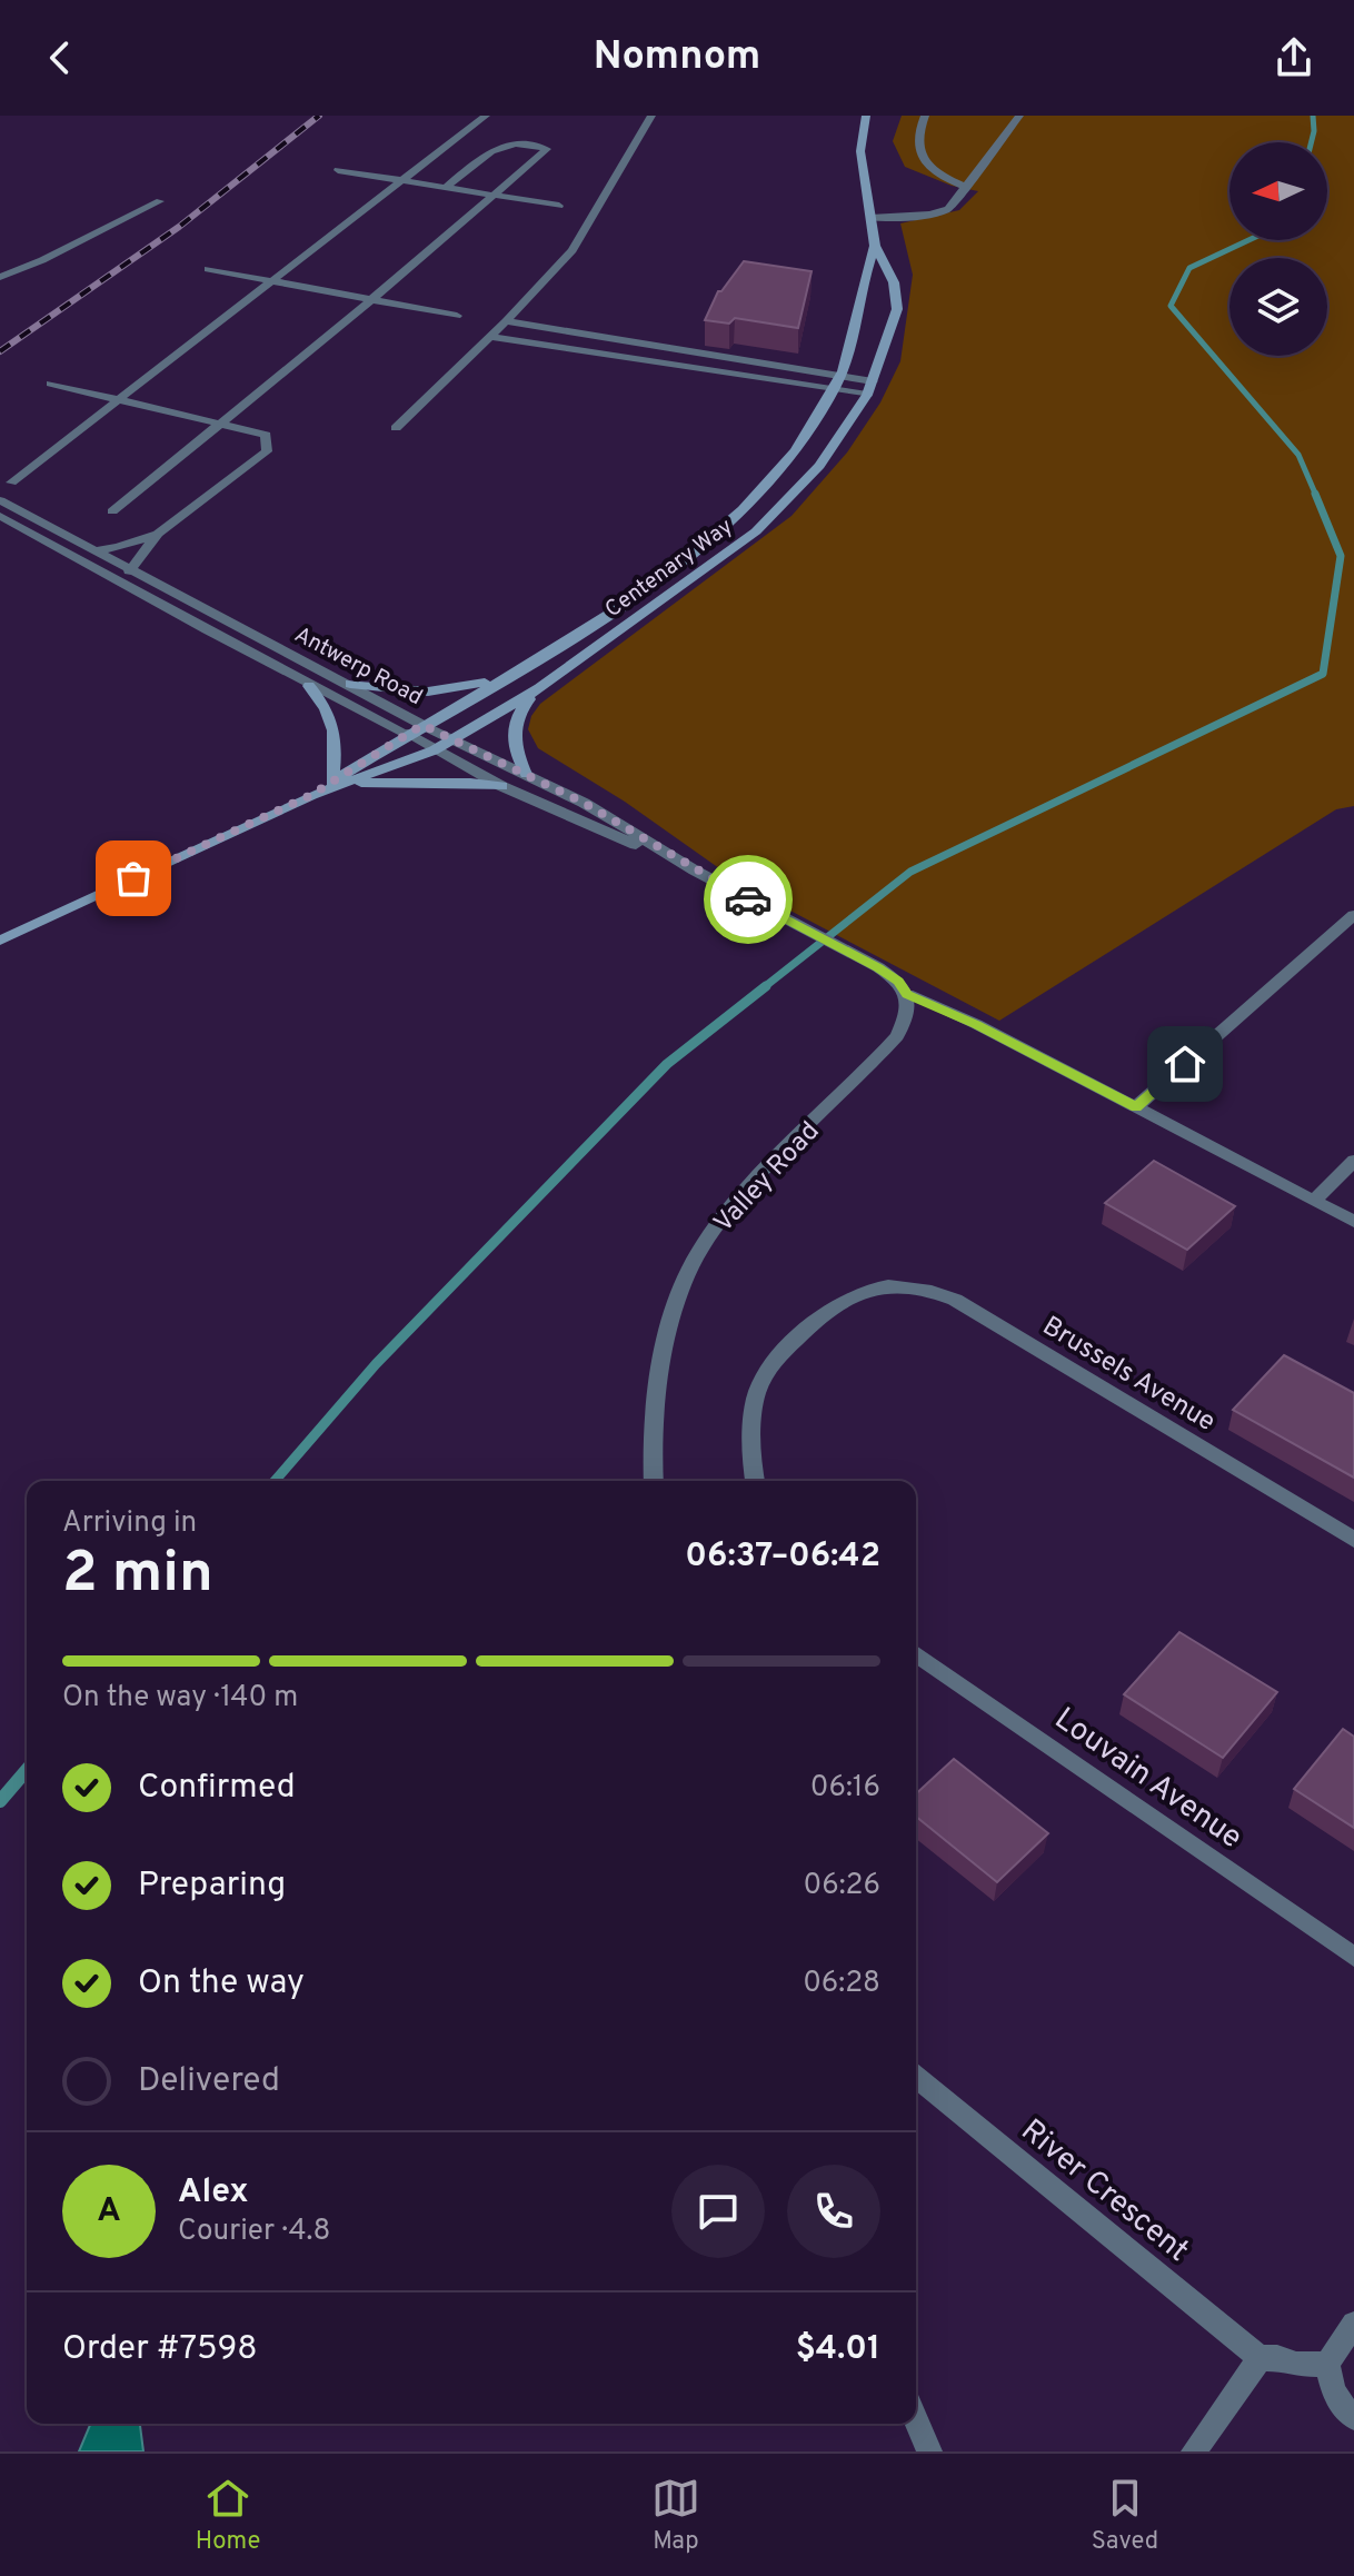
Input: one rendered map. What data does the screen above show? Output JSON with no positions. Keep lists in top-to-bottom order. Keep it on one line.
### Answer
{"streets":{"main road":["Centenary Way"],"street":["Antwerp Road","Valley Road","Brussels Avenue","Louvain Avenue","River Crescent"]},"crossings":[["Centenary Way","Antwerp Road"],["Antwerp Road","Valley Road"]],"north":"left","page":{"header":"Nomnom","heading":["2 min","Arriving in","06:37–06:42"],"panel":["Alex","Courier · 4.8","Order #7598","$4.01"],"bar":"On the way · 140 m","list":[["Confirmed","06:16"],["Preparing","06:26"],["On the way","06:28"],"Delivered"],"round":"A","tabs":["Home","Map","Saved"]}}
